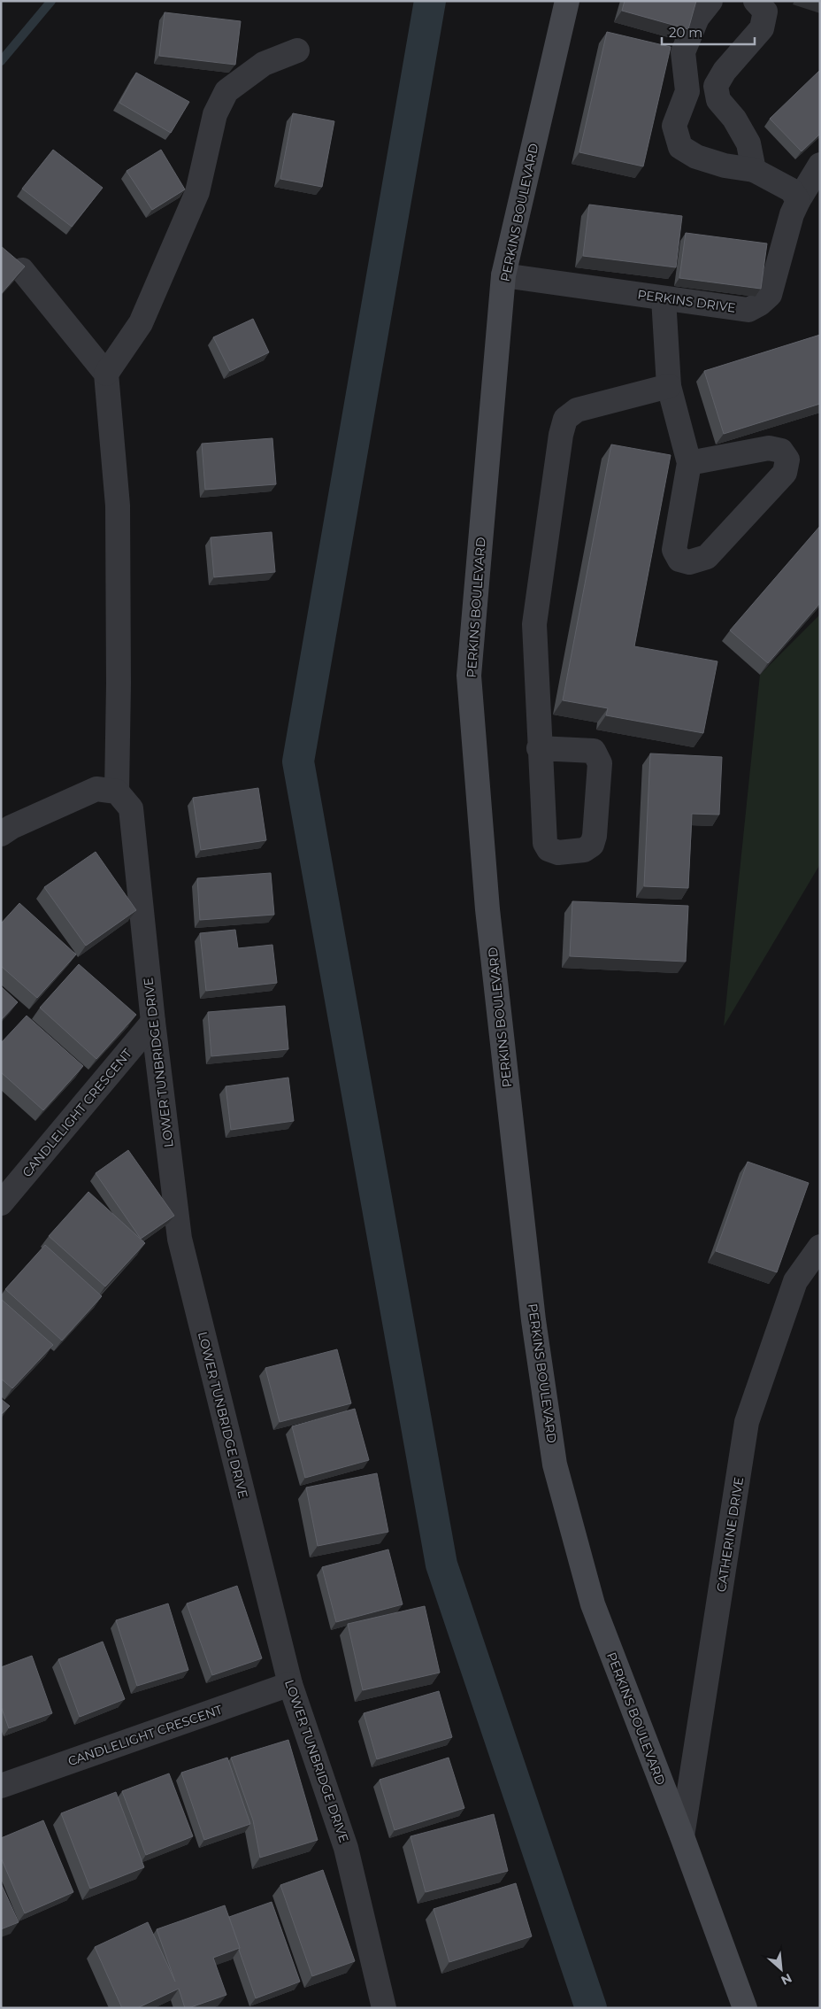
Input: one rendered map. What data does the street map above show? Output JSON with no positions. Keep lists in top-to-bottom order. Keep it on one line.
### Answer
{"streets":{"street":["PERKINS BOULEVARD","PERKINS DRIVE","LOWER TUNBRIDGE DRIVE","CANDLELIGHT CRESCENT","CATHERINE DRIVE"]},"crossings":[["PERKINS BOULEVARD","PERKINS DRIVE"],["PERKINS BOULEVARD","CATHERINE DRIVE"],["LOWER TUNBRIDGE DRIVE","CANDLELIGHT CRESCENT"]],"scale_bar":"20 m","north":"bottom right"}
